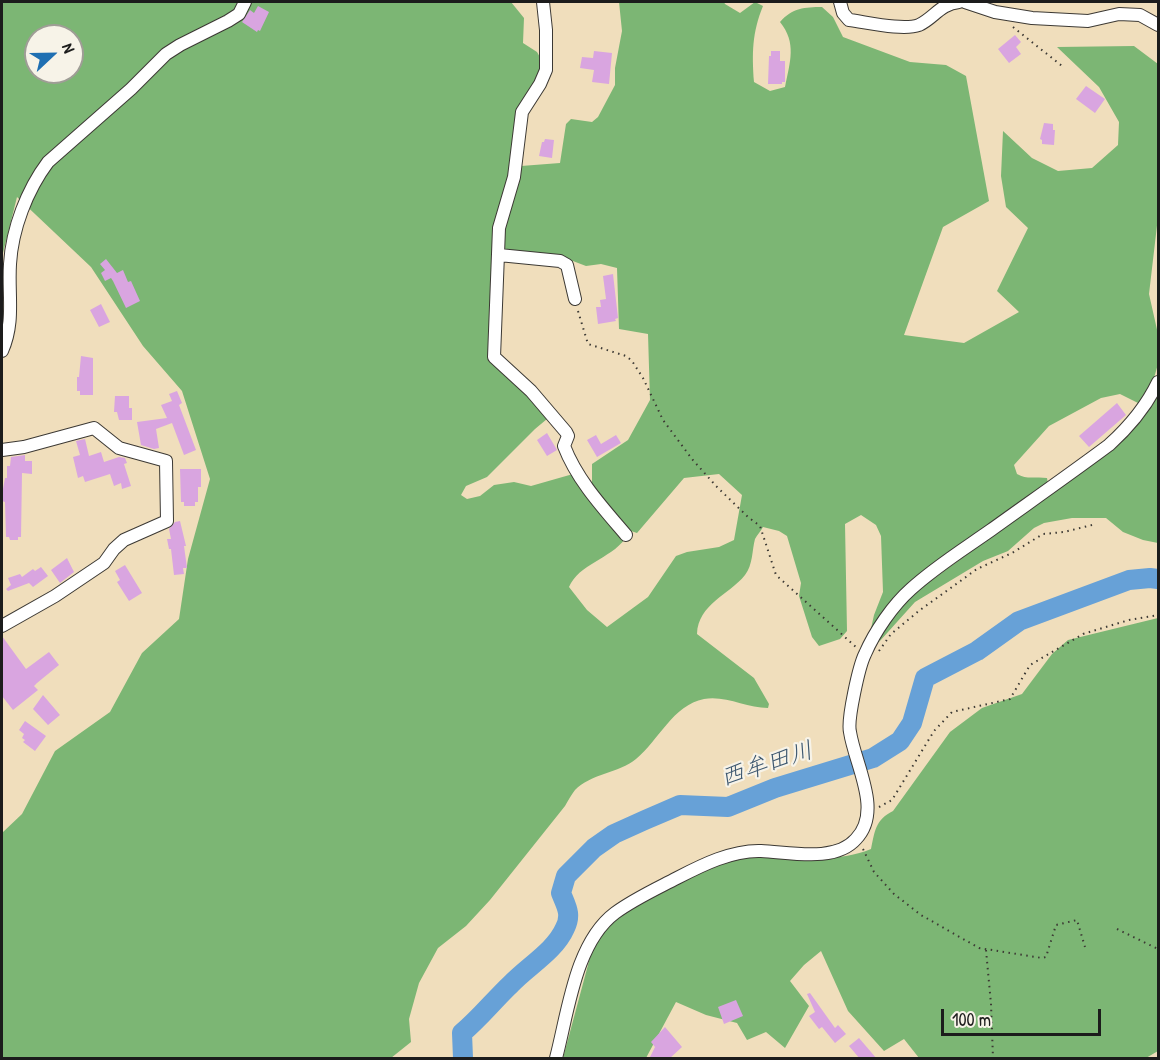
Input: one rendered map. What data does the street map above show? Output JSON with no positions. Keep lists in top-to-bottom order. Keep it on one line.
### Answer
{"water":["西牟田川"],"scale_bar":"100 m","north":"right"}
